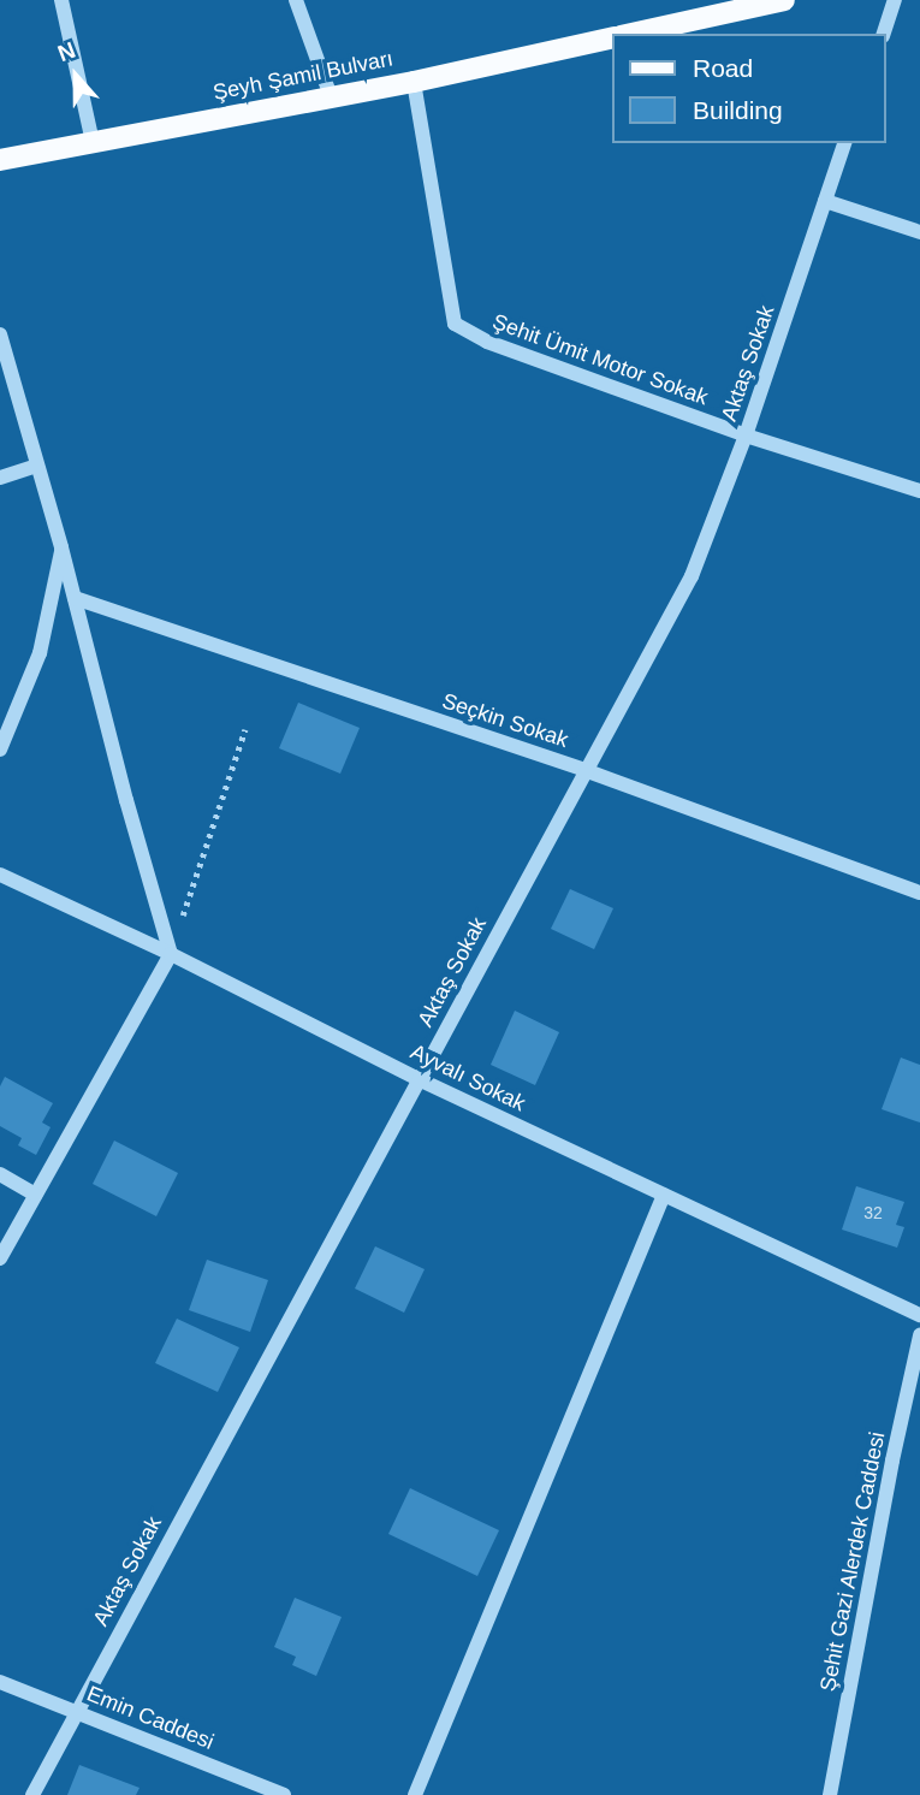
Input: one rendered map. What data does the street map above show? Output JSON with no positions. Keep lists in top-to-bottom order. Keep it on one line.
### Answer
{"streets":{"main road":["Şeyh Şamil Bulvarı"],"street":["Şehit Ümit Motor Sokak","Aktaş Sokak","Seçkin Sokak","Ayvalı Sokak","Şehit Gazi Alerdek Caddesi","Emin Caddesi"]},"crossings":[["Şeyh Şamil Bulvarı","Şehit Ümit Motor Sokak"],["Şehit Ümit Motor Sokak","Aktaş Sokak"],["Aktaş Sokak","Seçkin Sokak"],["Aktaş Sokak","Ayvalı Sokak"],["Aktaş Sokak","Emin Caddesi"]],"house_numbers":["32"],"legend":["Road","Building"],"north":"top"}
